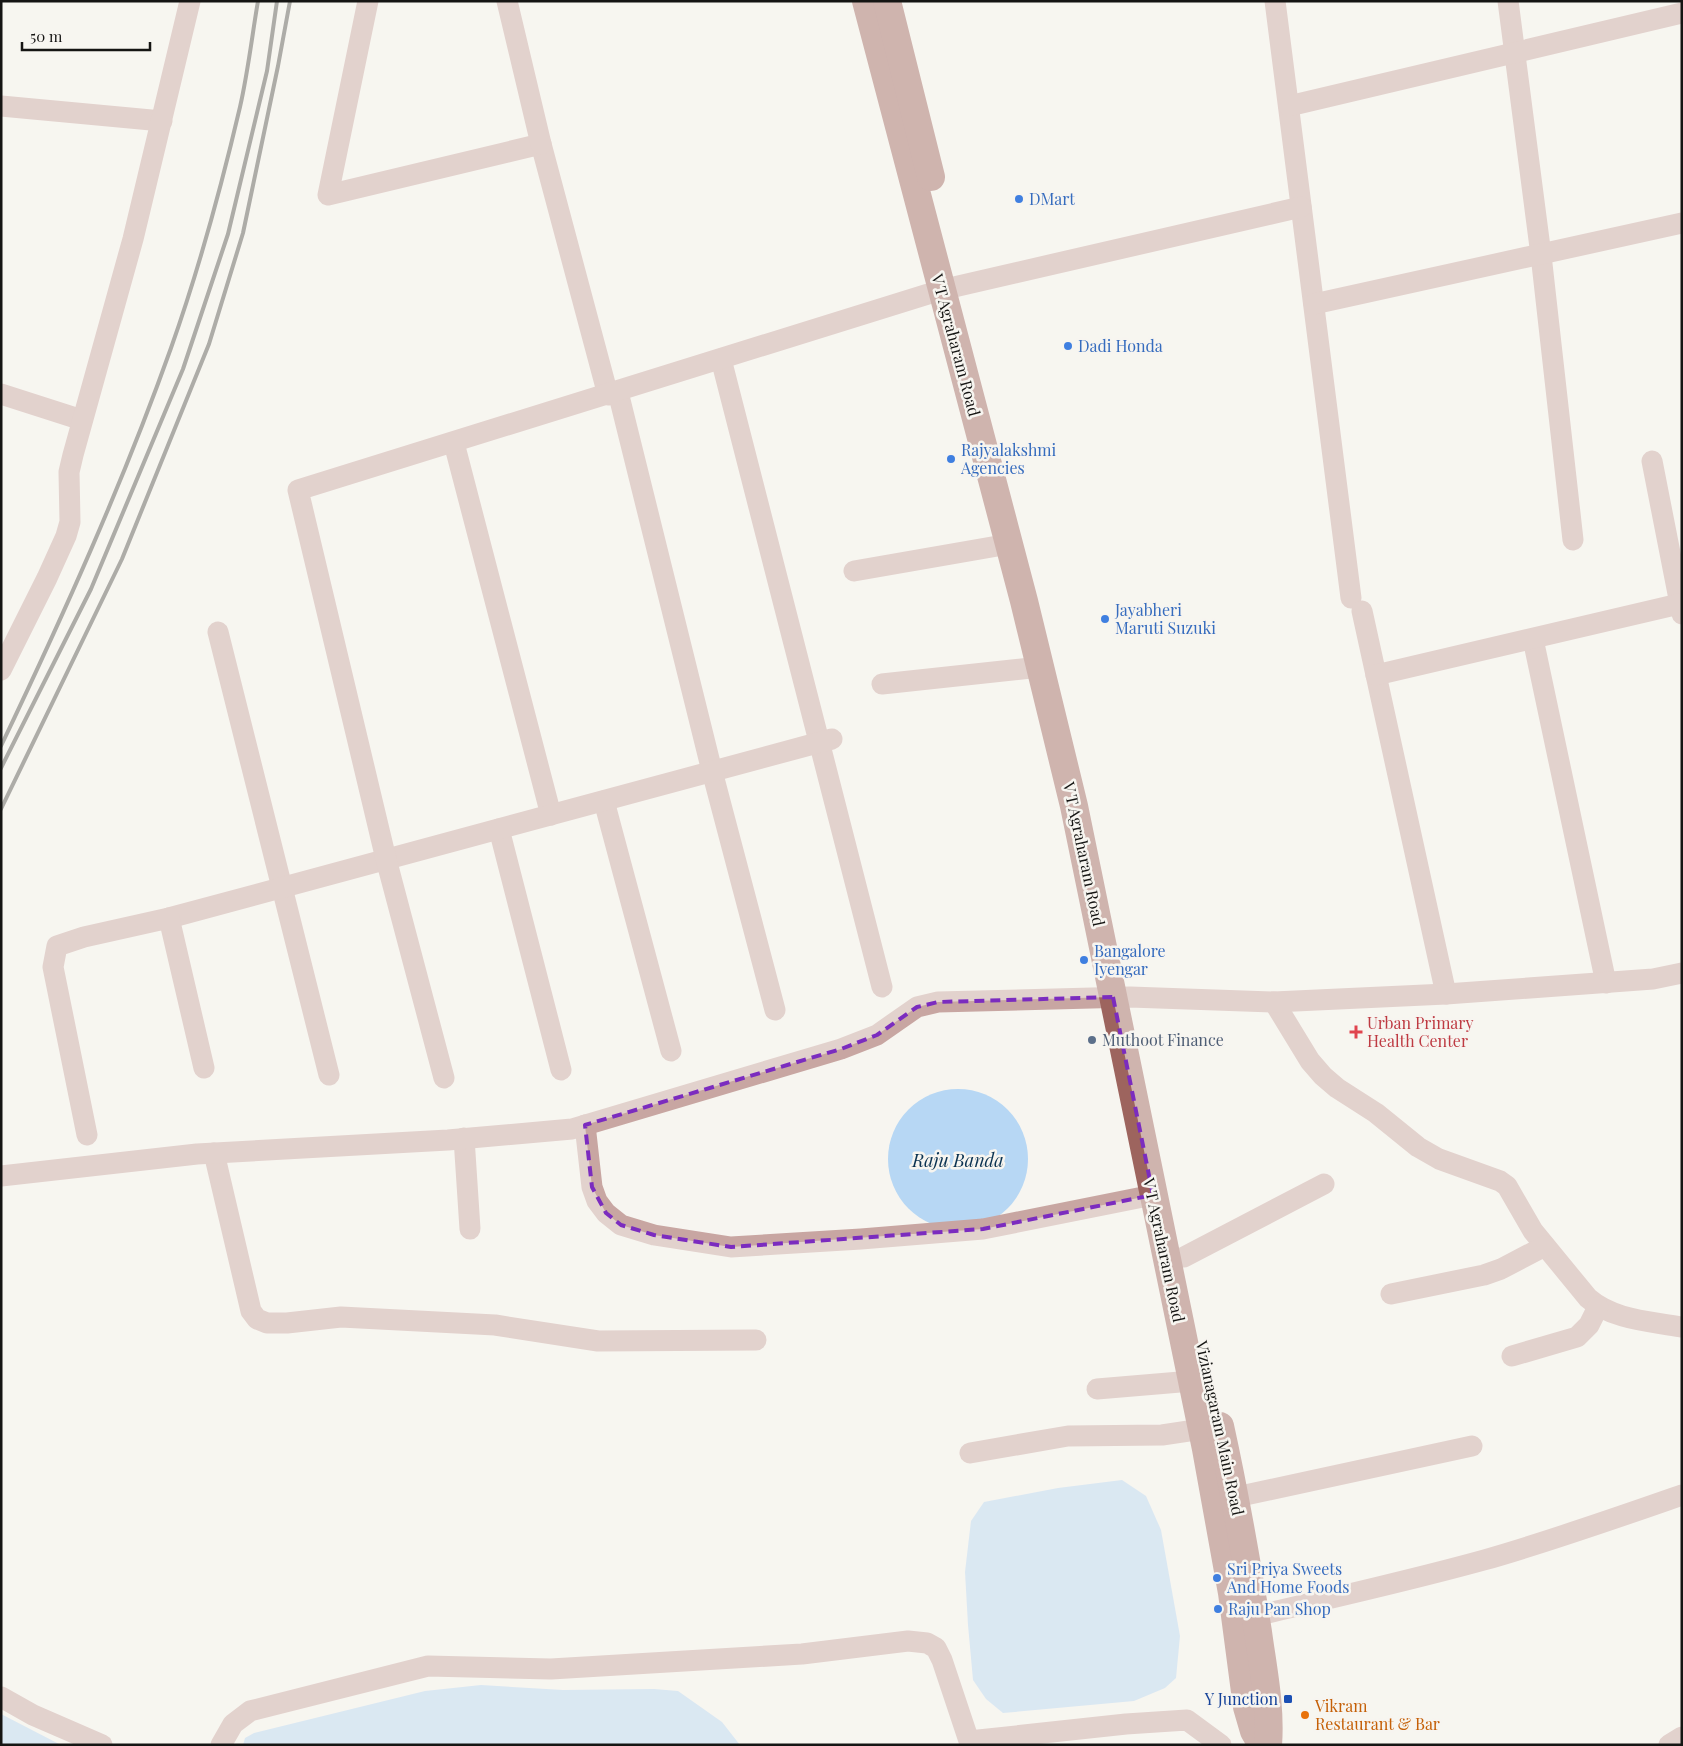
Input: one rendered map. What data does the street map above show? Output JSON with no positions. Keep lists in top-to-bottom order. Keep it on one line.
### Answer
{"streets":{"main road":["V T Agraharam Road","Vizianagaram Main Road"]},"crossings":[["V T Agraharam Road","Vizianagaram Main Road"]],"water":["Raju Banda"],"places":{"other":["DMart","Dadi Honda","Rajyalakshmi Agencies","Jayabheri Maruti Suzuki","Bangalore Iyengar","Muthoot Finance","Sri Priya Sweets And Home Foods","Raju Pan Shop","Vikram Restaurant & Bar"],"health":["Urban Primary Health Center"],"transit":["Y Junction"]},"scale_bar":"50 m"}
